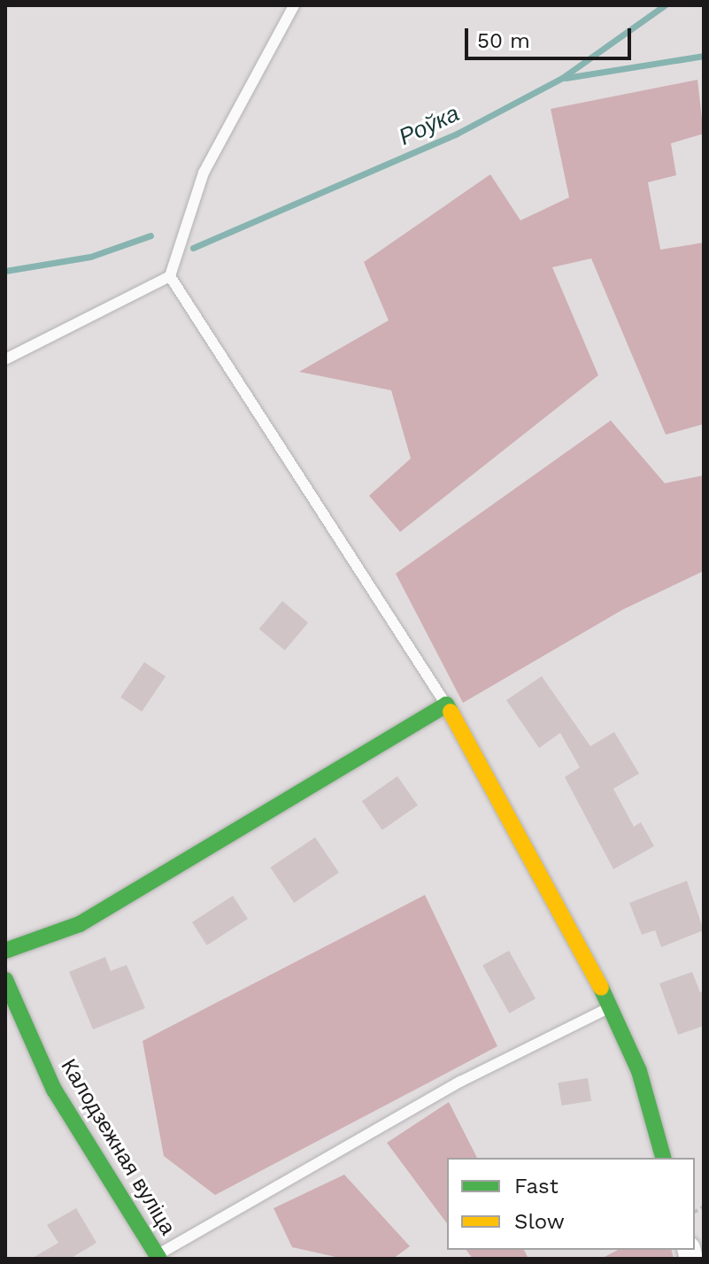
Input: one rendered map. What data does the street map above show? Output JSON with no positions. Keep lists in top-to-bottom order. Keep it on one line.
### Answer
{"streets":{"street":["Калодзежная вуліца"]},"water":["Роўка"],"legend":["Fast","Slow"],"scale_bar":"50 m"}
